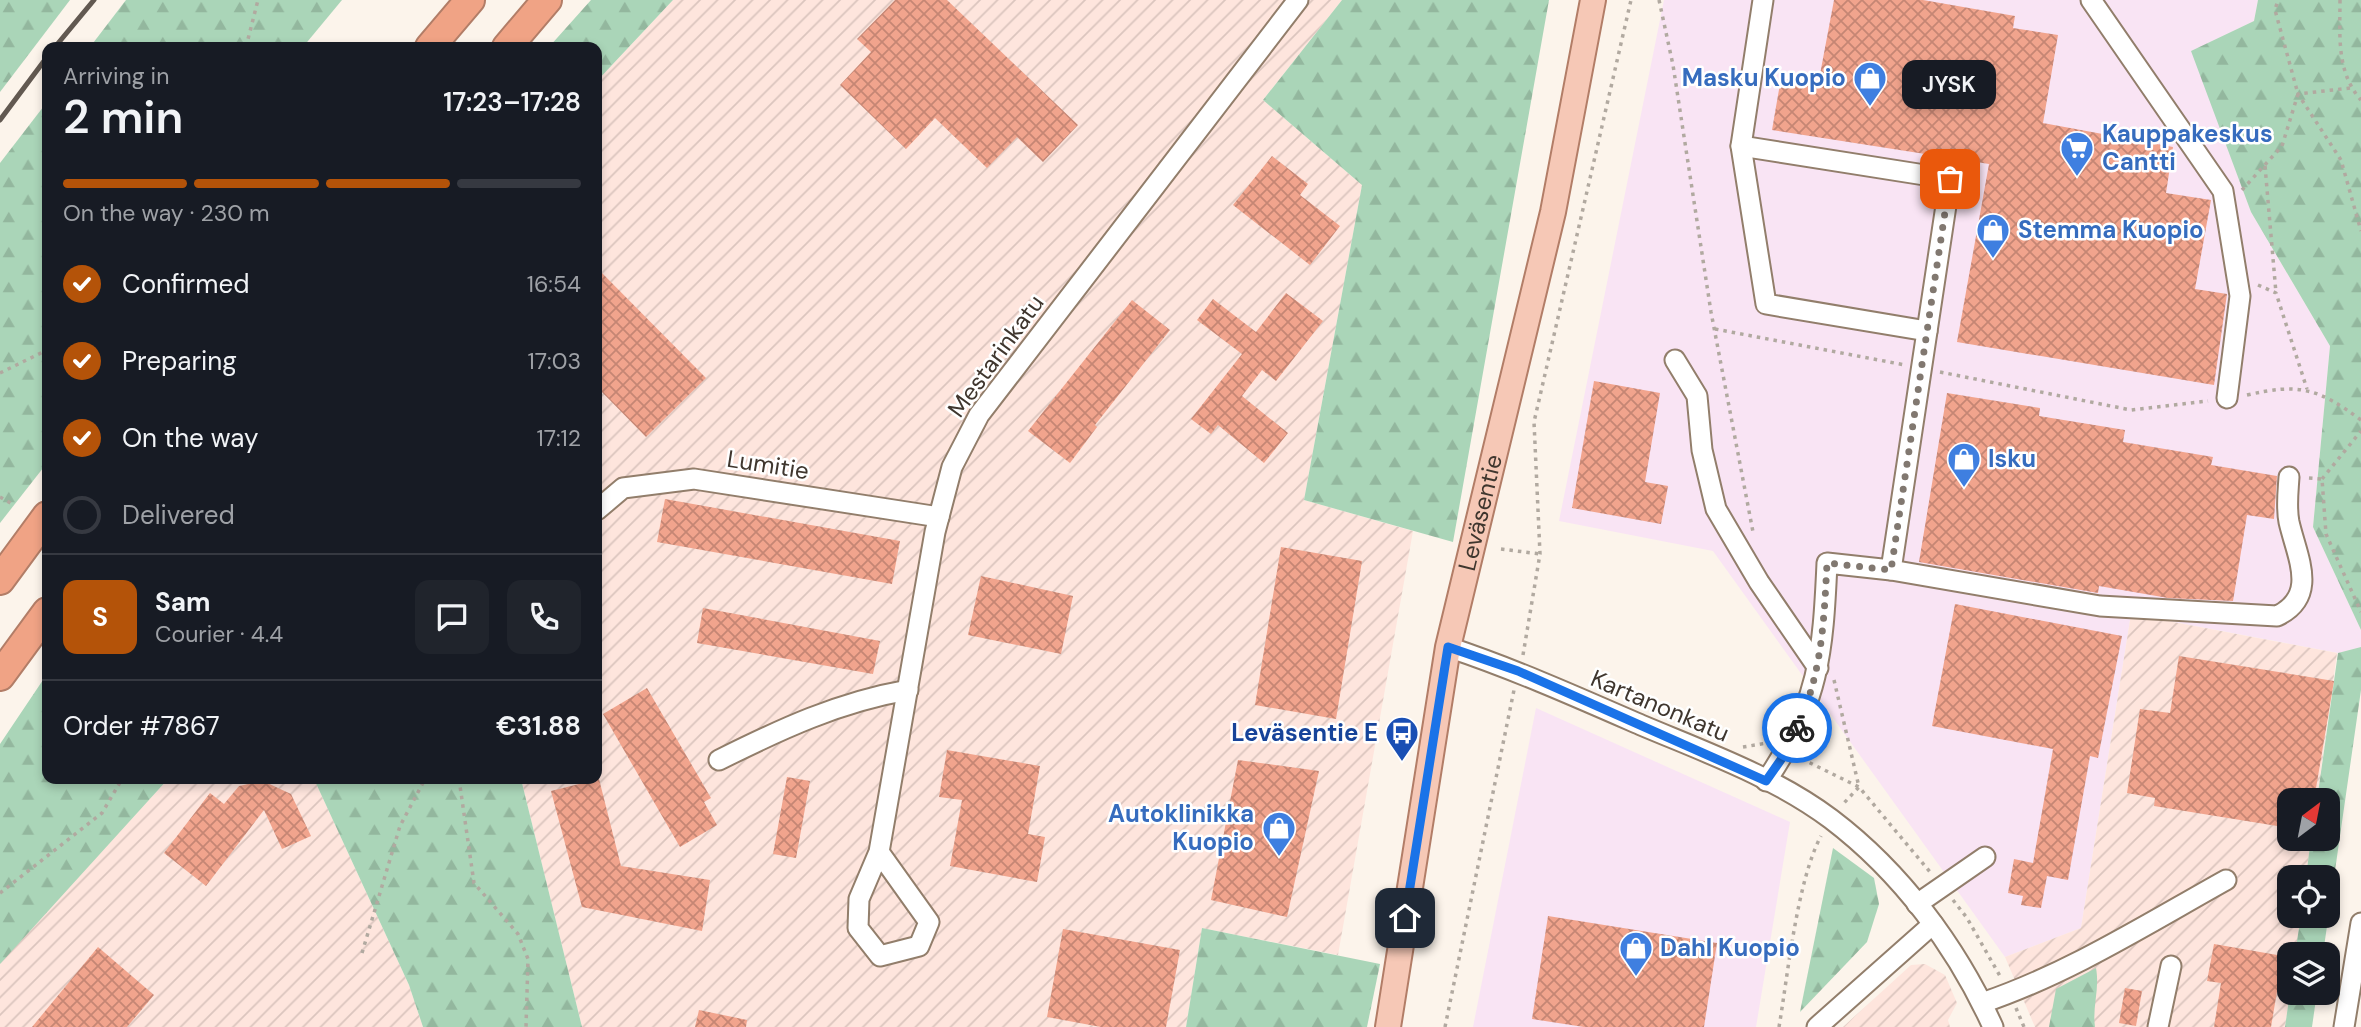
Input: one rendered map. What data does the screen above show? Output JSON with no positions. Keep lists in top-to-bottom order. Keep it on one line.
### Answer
{"streets":{"main road":["Leväsentie"],"street":["Mestarinkatu","Lumitie","Kartanonkatu"]},"crossings":[["Mestarinkatu","Lumitie"],["Leväsentie","Kartanonkatu"]],"places":{"shop":["Masku Kuopio","Stemma Kuopio","Isku","Autoklinikka Kuopio","Dahl Kuopio"],"supermarket":["Kauppakeskus Cantti"],"other":["JYSK"],"bus stop":["Leväsentie E"]},"north":"top right","page":{"heading":["2 min","Arriving in","17:23–17:28"],"panel":["Sam","Courier · 4.4","Order #7867","€31.88"],"bubble":"JYSK","bar":"On the way · 230 m","list":[["Confirmed","16:54"],["Preparing","17:03"],["On the way","17:12"],"Delivered"],"round":"S"}}
